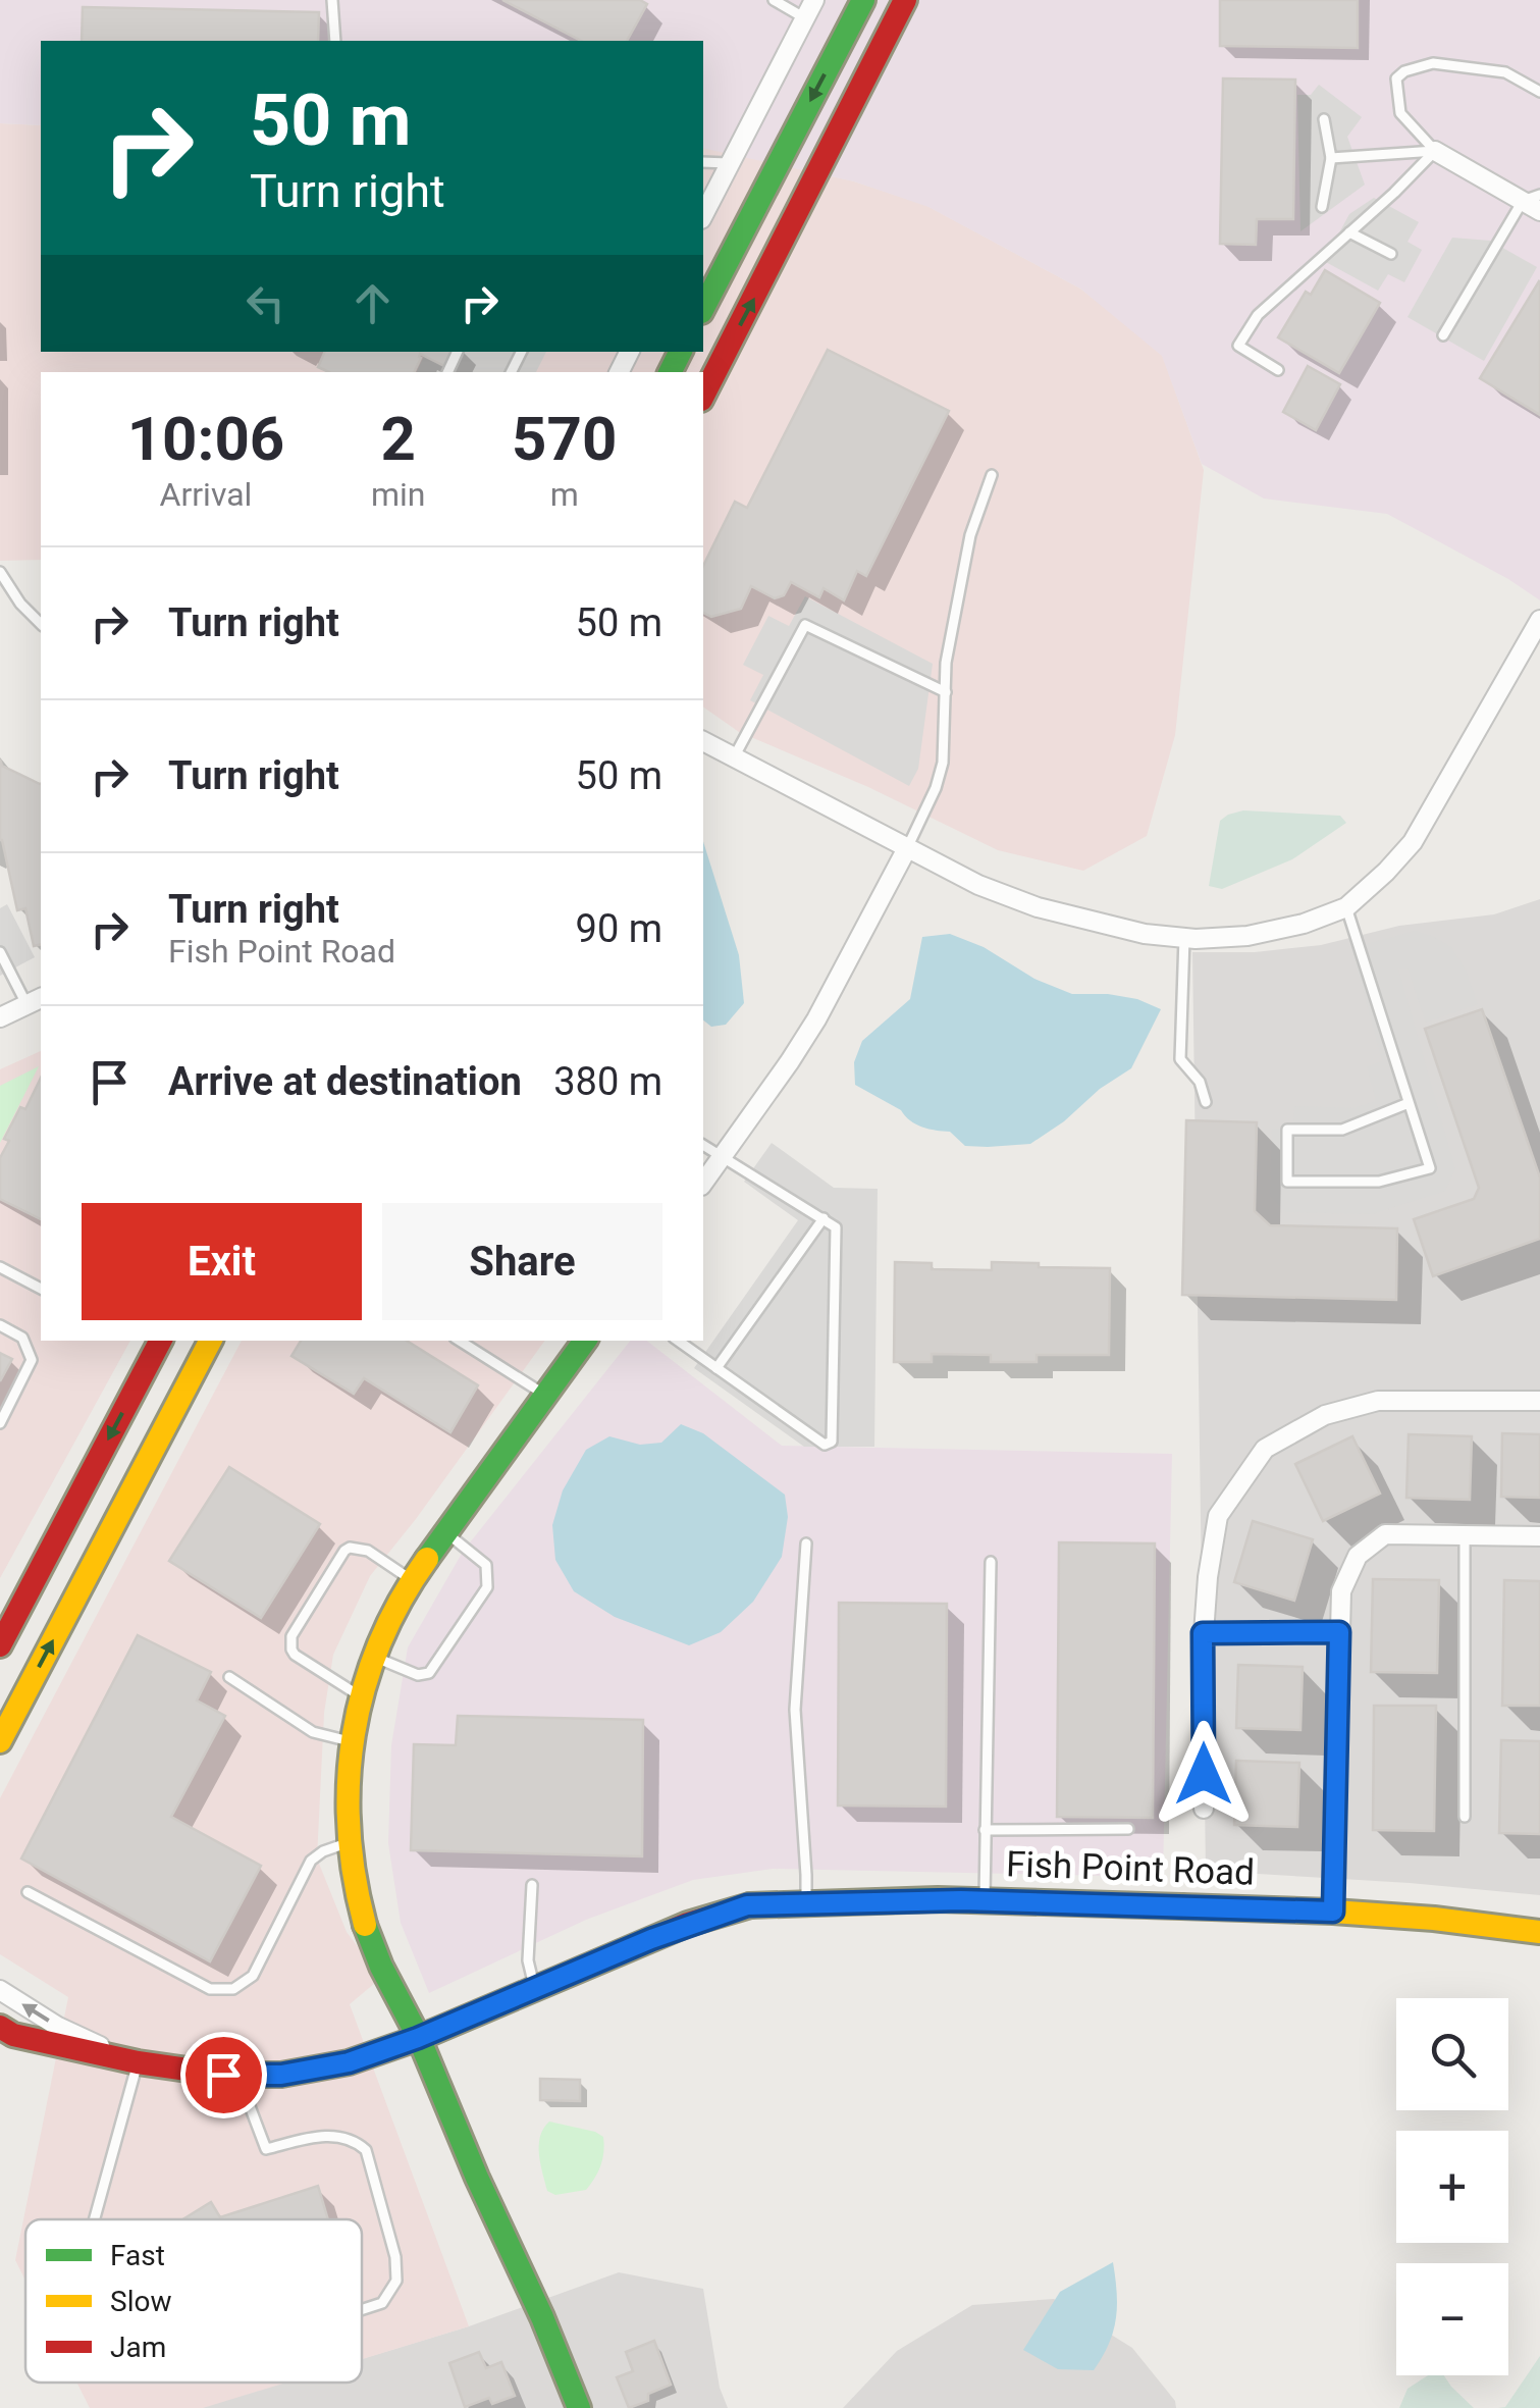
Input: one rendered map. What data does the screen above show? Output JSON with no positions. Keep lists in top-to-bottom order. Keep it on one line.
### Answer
{"streets":{"street":["Fish Point Road"]},"legend":["Fast","Slow","Jam"],"page":{"turn":["50 m","Turn right"],"eta":["10:06","Arrival","2","min","570","m"],"list":[{"name":"Turn right","value":"50 m"},{"name":"Turn right","value":"50 m"},{"name":"Turn right","note":"Fish Point Road","value":"90 m"},{"name":"Arrive at destination","value":"380 m"}],"buttons":["Exit","Share"],"map_buttons":["+","−"]}}
